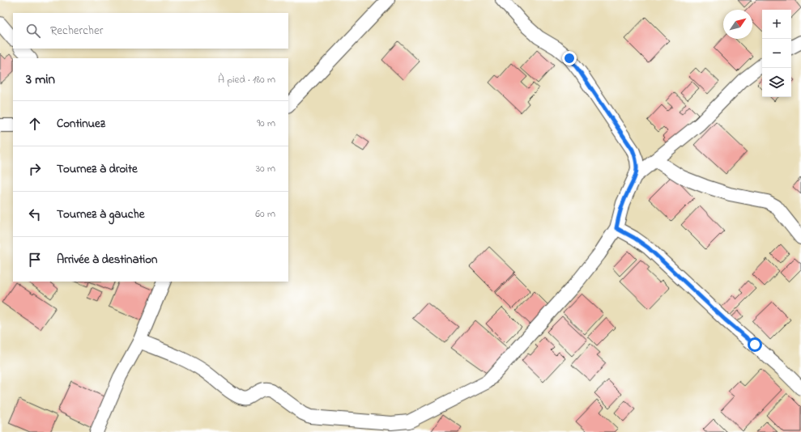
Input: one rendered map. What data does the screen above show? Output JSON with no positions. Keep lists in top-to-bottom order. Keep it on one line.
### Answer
{"north":"top right","page":{"map_buttons":["+","−"],"search":"Rechercher","heading":["3 min","À pied · 180 m"],"list":[["Continuez","90 m"],["Tournez à droite","30 m"],["Tournez à gauche","60 m"],"Arrivée à destination"]}}
